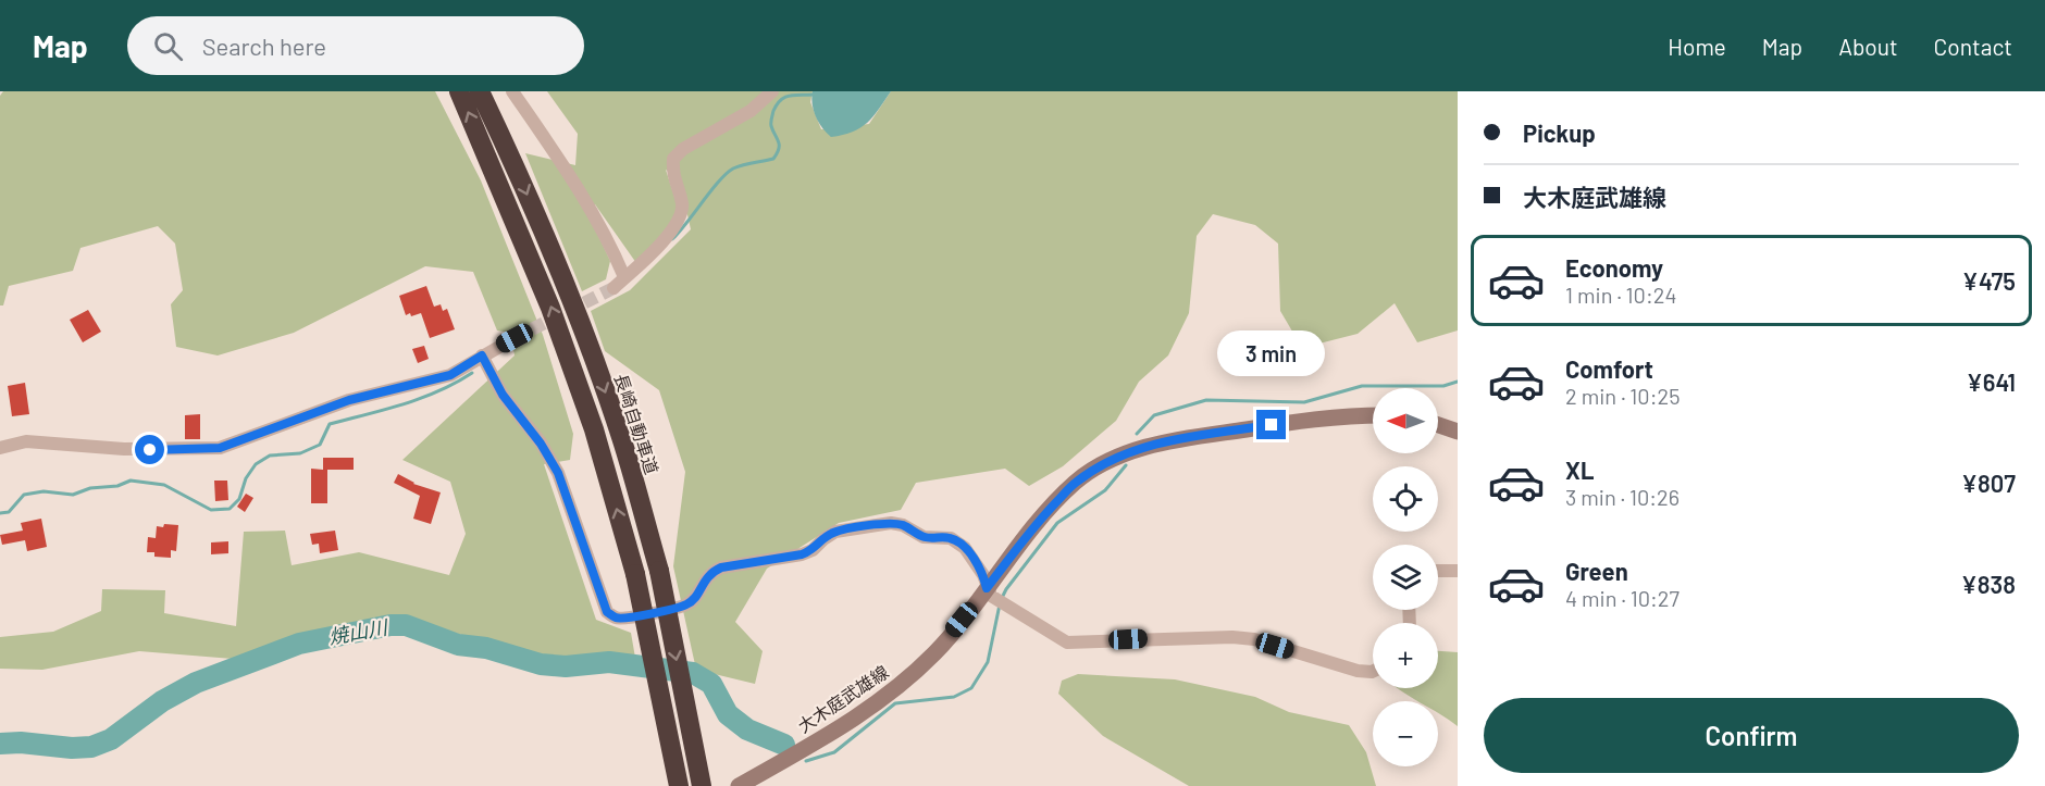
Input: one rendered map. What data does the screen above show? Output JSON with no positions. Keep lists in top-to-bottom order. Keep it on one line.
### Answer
{"streets":{"highway":["長崎自動車道"],"main road":["大木庭武雄線"]},"water":["焼山川"],"north":"left","page":{"header":"Map","search":"Search here","nav":["Home","Map","About","Contact"],"banner":["Pickup","大木庭武雄線"],"list":[{"name":"Economy","note":"1 min · 10:24","value":"¥475"},{"name":"Comfort","note":"2 min · 10:25","value":"¥641"},{"name":"XL","note":"3 min · 10:26","value":"¥807"},{"name":"Green","note":"4 min · 10:27","value":"¥838"}],"bubble":"3 min","map_buttons":["+","−"],"buttons":"Confirm"}}
